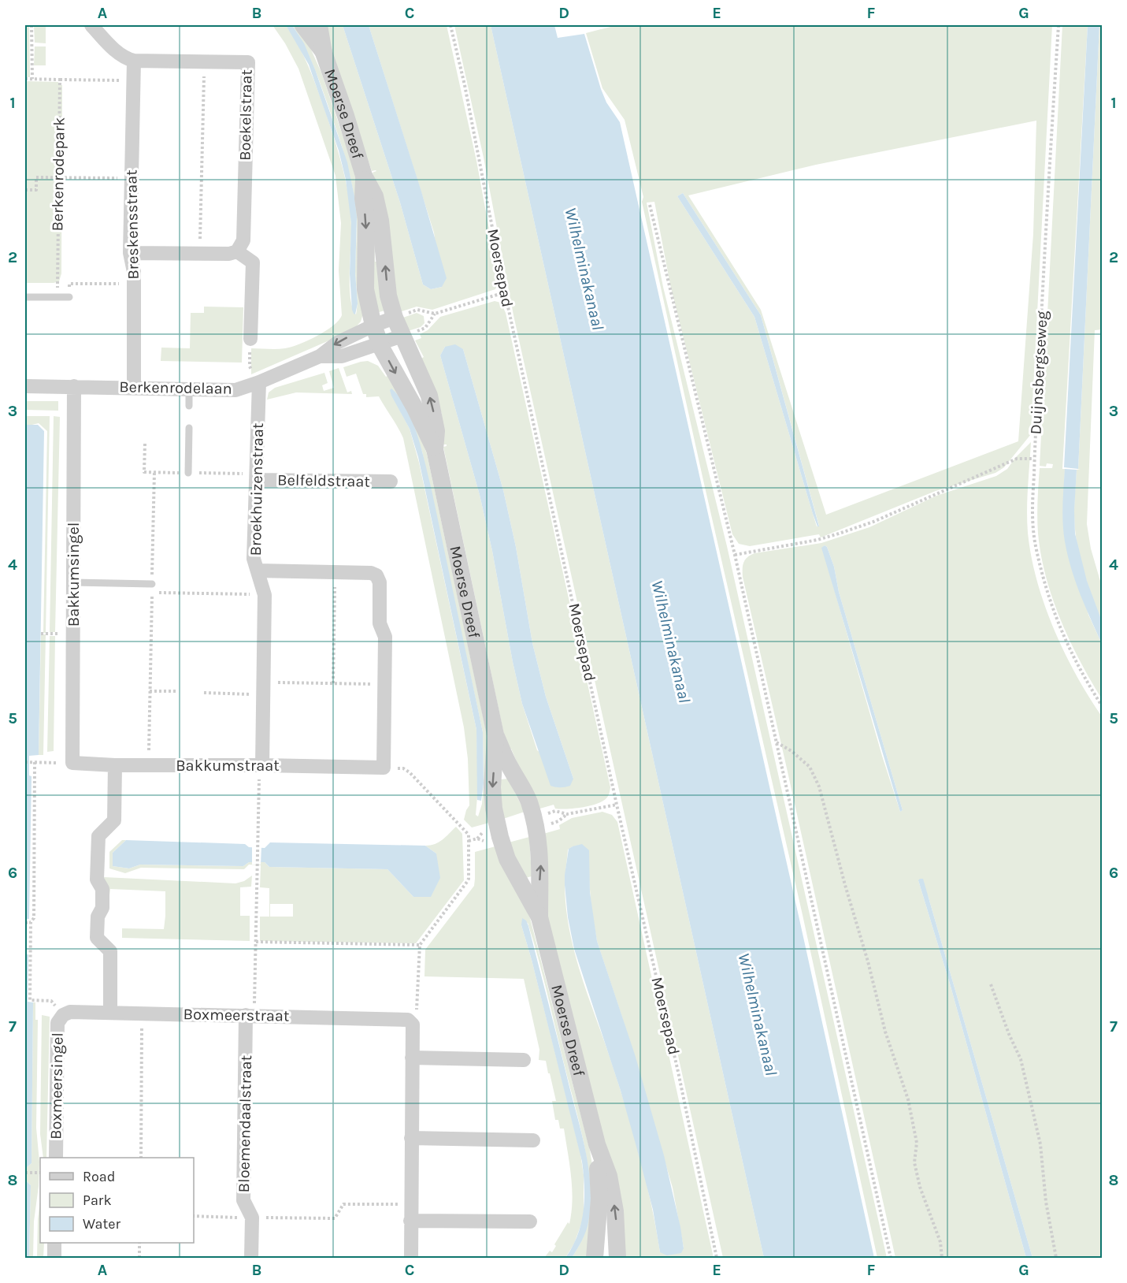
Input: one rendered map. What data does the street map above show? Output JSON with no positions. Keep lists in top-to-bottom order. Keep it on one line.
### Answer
{"streets":{"street":["Moerse Dreef","Boekelstraat","Breskensstraat","Berkenrodelaan","Belfeldstraat","Broekhuizenstraat","Bakkumsingel","Bakkumstraat","Boxmeerstraat","Boxmeersingel","Bloemendaalstraat"],"path":["Berkenrodepark","Moersepad","Duijnsbergseweg"]},"crossings":[["Moerse Dreef","Berkenrodelaan"],["Boekelstraat","Breskensstraat"],["Breskensstraat","Berkenrodelaan"],["Berkenrodelaan","Broekhuizenstraat"],["Berkenrodelaan","Bakkumsingel"],["Belfeldstraat","Broekhuizenstraat"],["Broekhuizenstraat","Bakkumstraat"],["Bakkumsingel","Bakkumstraat"],["Boxmeerstraat","Boxmeersingel"],["Boxmeerstraat","Bloemendaalstraat"]],"water":["Wilhelminakanaal"],"legend":["Road","Park","Water"],"grid":{"columns":["A","B","C","D","E","F","G"],"rows":["1","2","3","4","5","6","7","8"]}}
